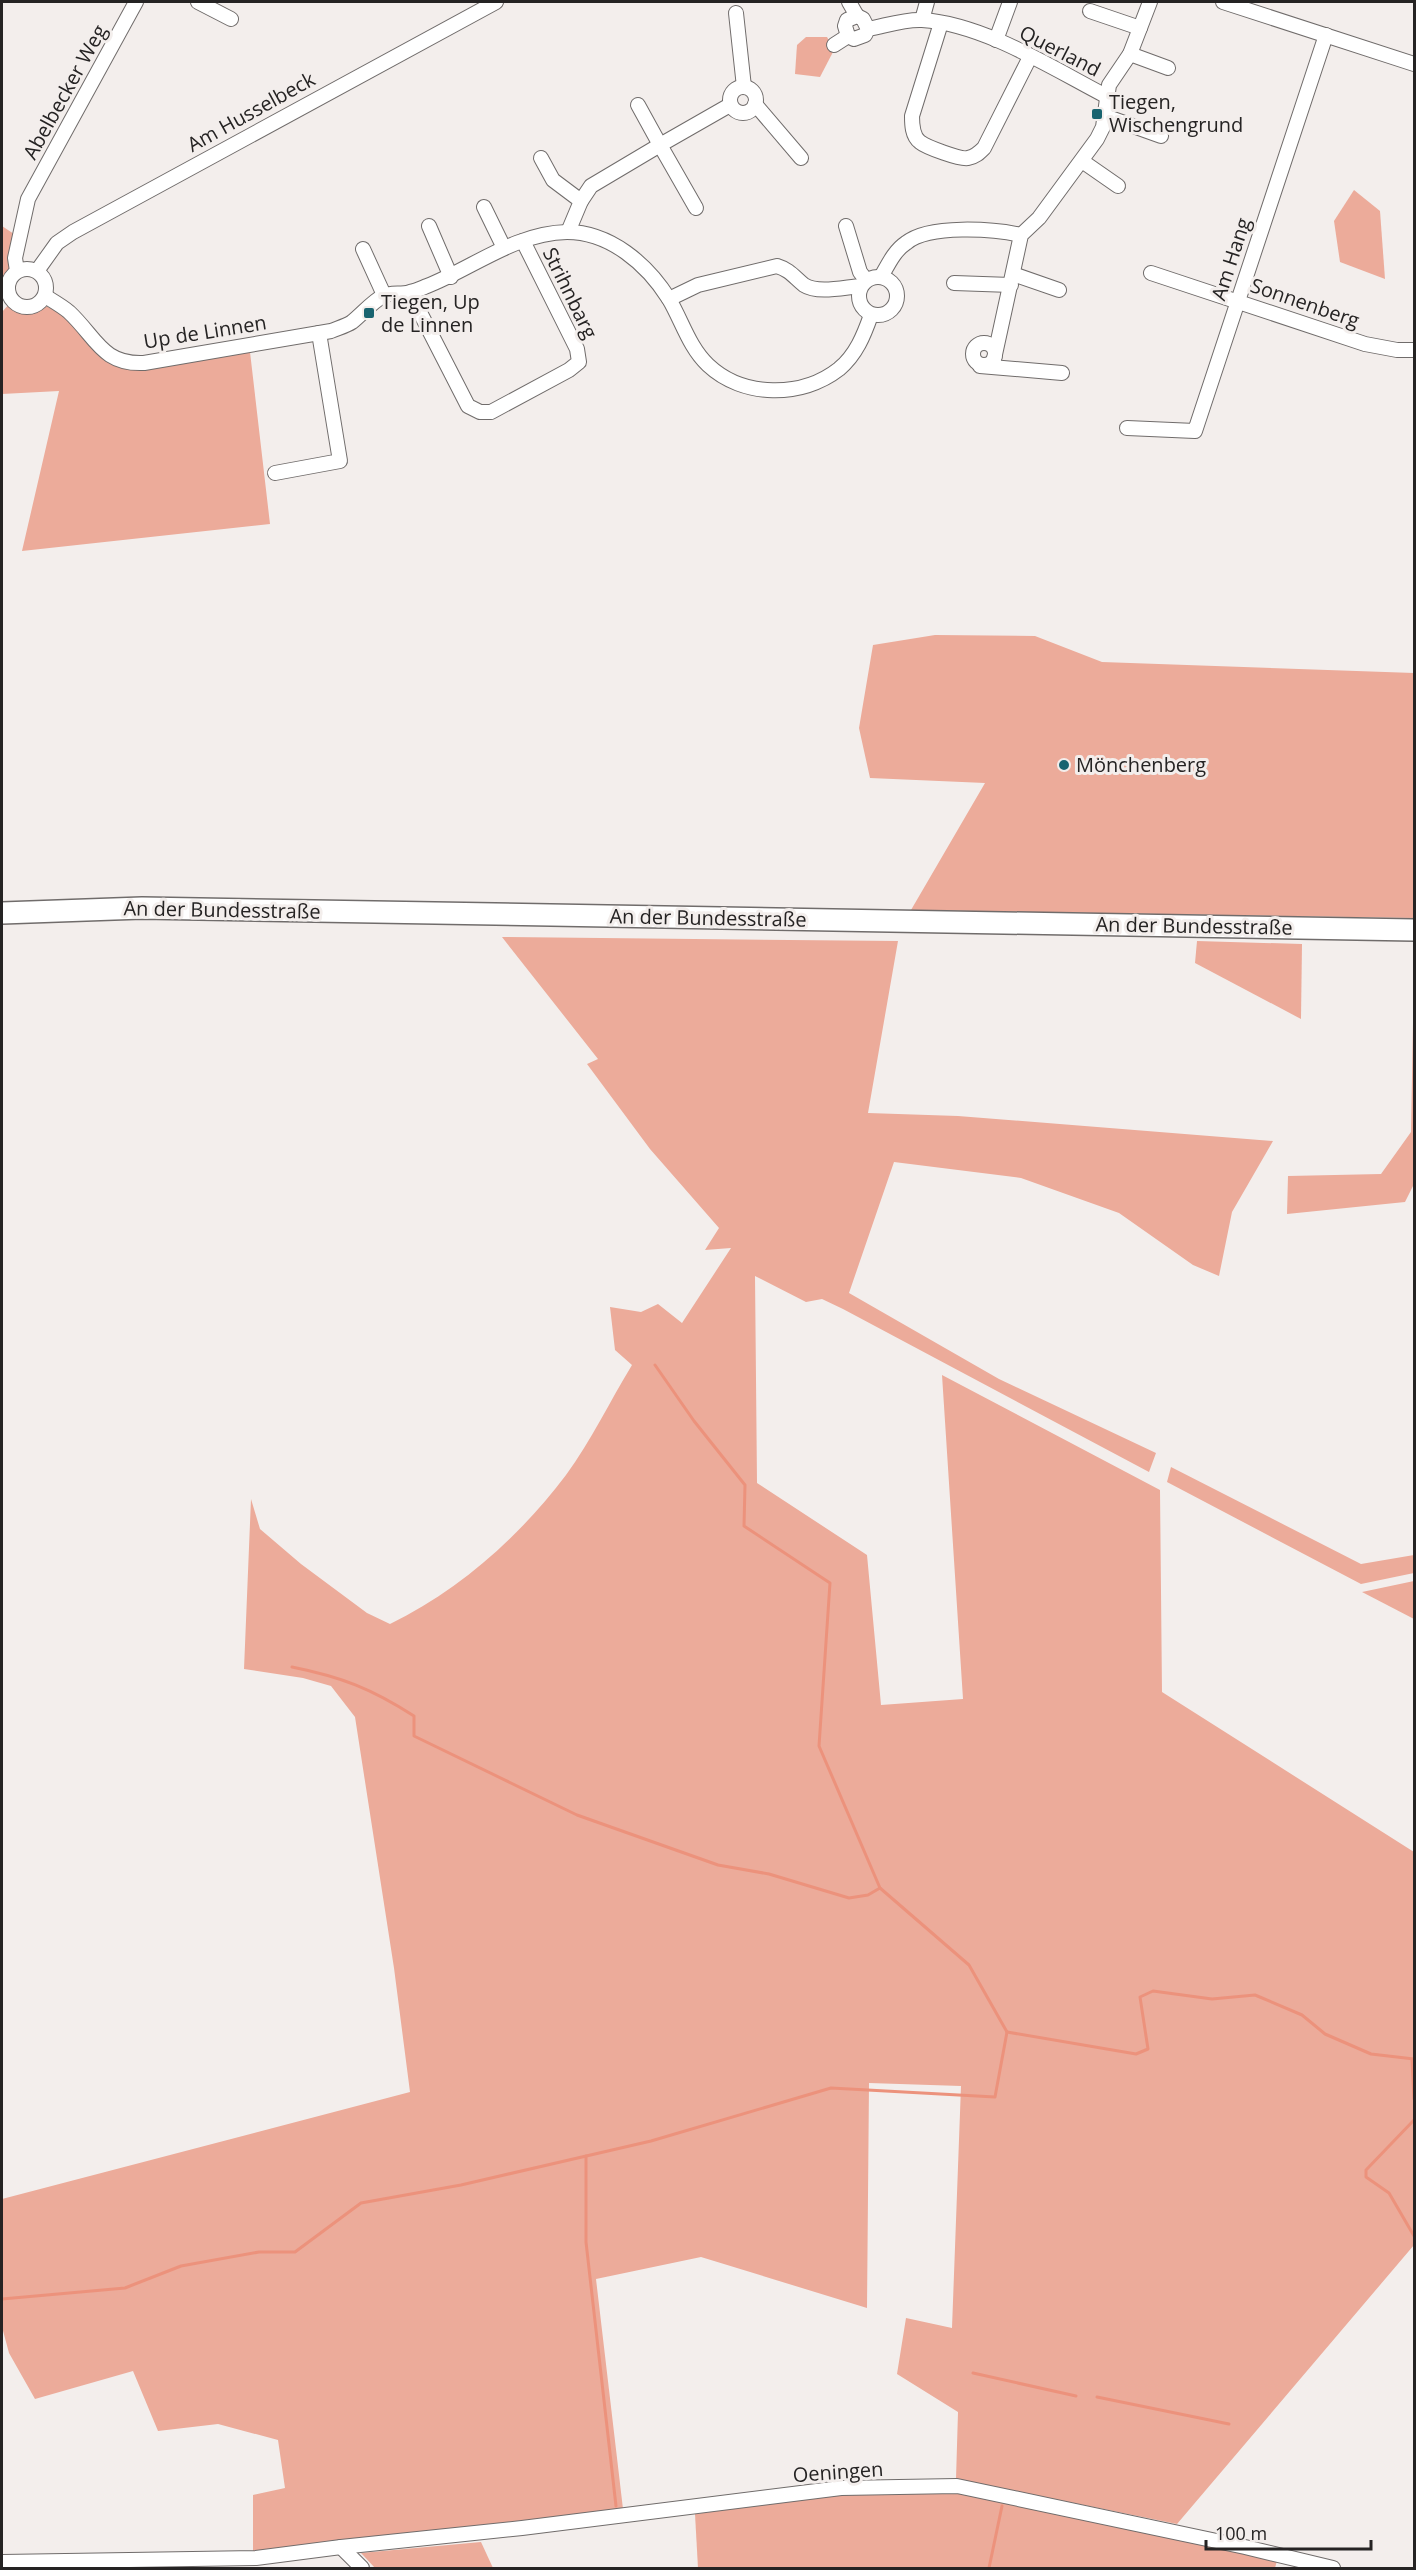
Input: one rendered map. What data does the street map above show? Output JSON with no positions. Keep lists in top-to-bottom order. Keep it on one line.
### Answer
{"streets":{"main road":["An der Bundesstraße"],"street":["Querland","Abelbecker Weg","Am Husselbeck","Am Hang","Strihnbarg","Sonnenberg","Up de Linnen","Oeningen"]},"crossings":[["Abelbecker Weg","Am Husselbeck"],["Abelbecker Weg","Up de Linnen"],["Am Husselbeck","Up de Linnen"],["Am Hang","Sonnenberg"]],"places":{"transit":["Tiegen, Wischengrund","Tiegen, Up de Linnen"],"other":["Mönchenberg"]},"scale_bar":"100 m"}
